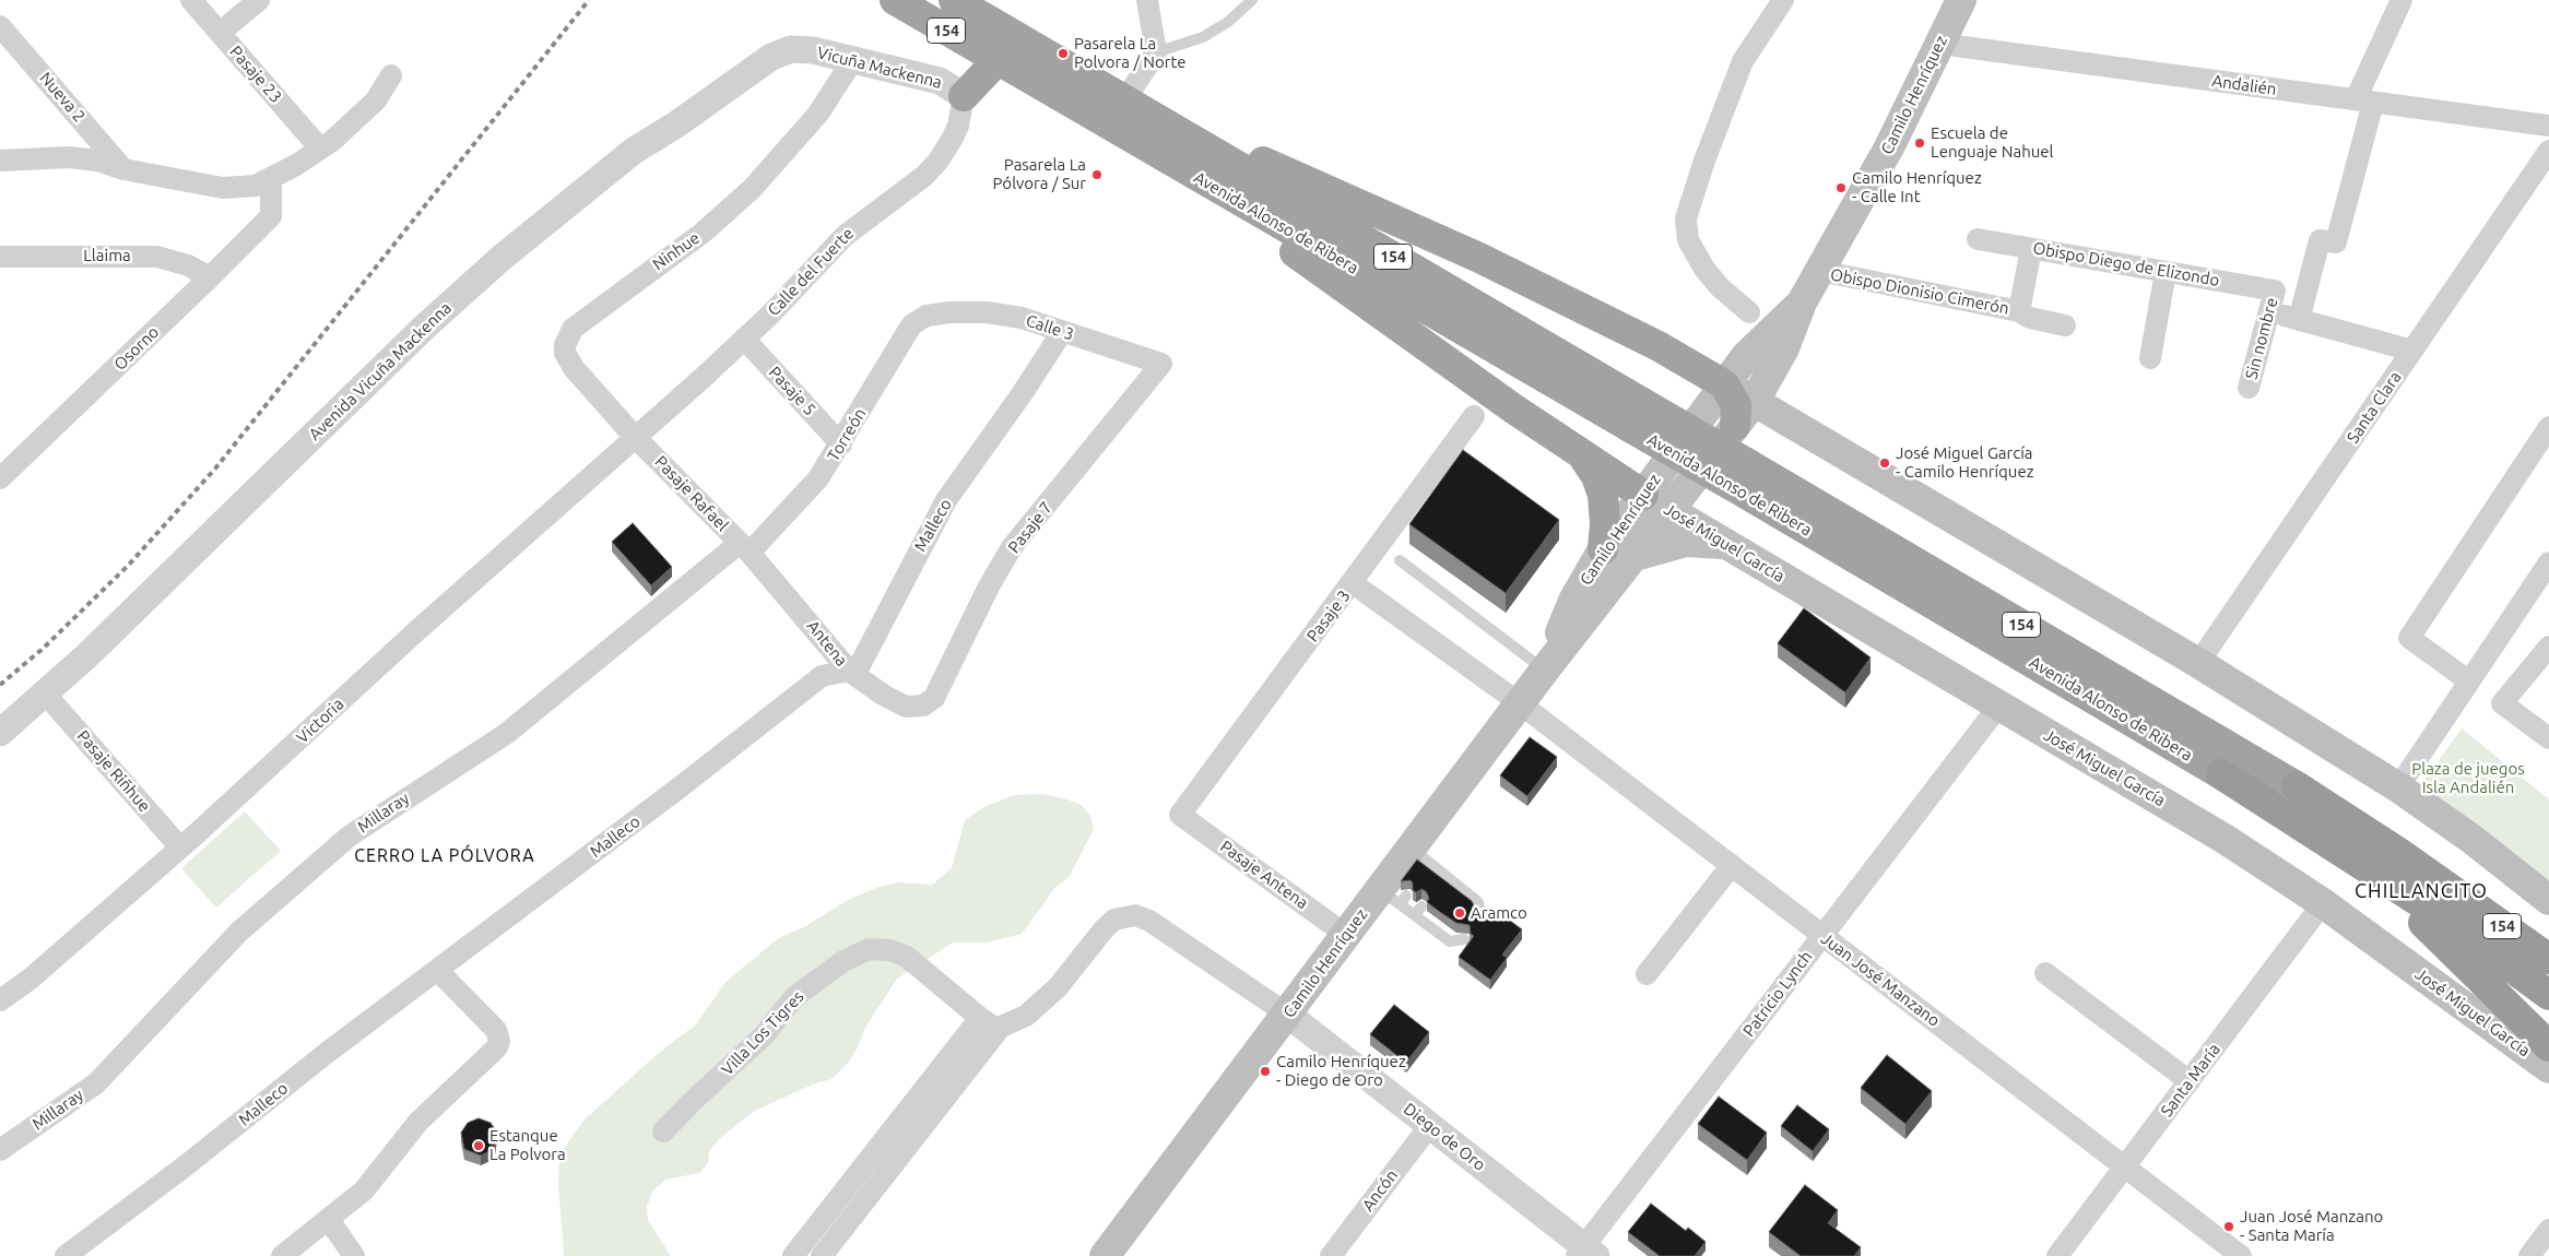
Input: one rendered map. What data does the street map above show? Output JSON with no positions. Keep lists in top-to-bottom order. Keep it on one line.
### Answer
{"streets":{"highway":["154","Avenida Alonso de Ribera"],"main road":["Camilo Henríquez","José Miguel García"],"street":["Vicuña Mackenna","Pasaje 23","Andalién","Nueva 2","Ninhue","Llaima","Obispo Diego de Elizondo","Calle del Fuerte","Obispo Dionisio Cimerón","Calle 3","Sin nombre","Osorno","Avenida Vicuña Mackenna","Pasaje 5","Santa Clara","Torreón","Pasaje Rafael","Malleco","Pasaje 7","Pasaje 3","Antena","Victoria","Pasaje Riñhue","Millaray","Pasaje Antena","Juan José Manzano","Patricio Lynch","Villa Los Tigres","Santa María","Diego de Oro","Ancón"]},"crossings":[["Vicuña Mackenna","Ninhue"],["Vicuña Mackenna","Calle del Fuerte"],["Vicuña Mackenna","Avenida Vicuña Mackenna"],["Andalién","Camilo Henríquez"],["Camilo Henríquez","Obispo Dionisio Cimerón"],["Camilo Henríquez","José Miguel García"],["Camilo Henríquez","Pasaje Antena"],["Camilo Henríquez","Juan José Manzano"],["Camilo Henríquez","Diego de Oro"],["Ninhue","Calle del Fuerte"],["Ninhue","Pasaje Rafael"],["Ninhue","Victoria"],["Llaima","Osorno"],["Obispo Diego de Elizondo","Obispo Dionisio Cimerón"],["Obispo Diego de Elizondo","Sin nombre"],["Calle del Fuerte","Pasaje 5"],["Calle del Fuerte","Pasaje Rafael"],["Calle del Fuerte","Victoria"],["Calle 3","Torreón"],["Calle 3","Malleco"],["Calle 3","Pasaje 7"],["Avenida Vicuña Mackenna","Pasaje Riñhue"],["Pasaje 5","Torreón"],["Torreón","Pasaje Rafael"],["Torreón","Antena"],["Torreón","Millaray"],["Pasaje Rafael","Antena"],["Pasaje Rafael","Victoria"],["Pasaje Rafael","Millaray"],["Malleco","Antena"],["Pasaje 7","Antena"],["José Miguel García","Patricio Lynch"],["José Miguel García","Santa María"],["Pasaje 3","Pasaje Antena"],["Pasaje 3","Juan José Manzano"],["Antena","Millaray"],["Victoria","Pasaje Riñhue"],["Juan José Manzano","Patricio Lynch"],["Juan José Manzano","Santa María"],["Patricio Lynch","Diego de Oro"],["Villa Los Tigres","Diego de Oro"],["Diego de Oro","Ancón"]],"districts":["CERRO LA PÓLVORA","CHILLANCITO"],"parks":["Plaza de juegos Isla Andalién"],"places":["Pasarela La Polvora / Norte","Escuela de Lenguaje Nahuel","Pasarela La Pólvora / Sur","Camilo Henríquez - Calle Int","José Miguel García - Camilo Henríquez","Aramco","Camilo Henríquez - Diego de Oro","Estanque La Polvora","Juan José Manzano - Santa María"]}
